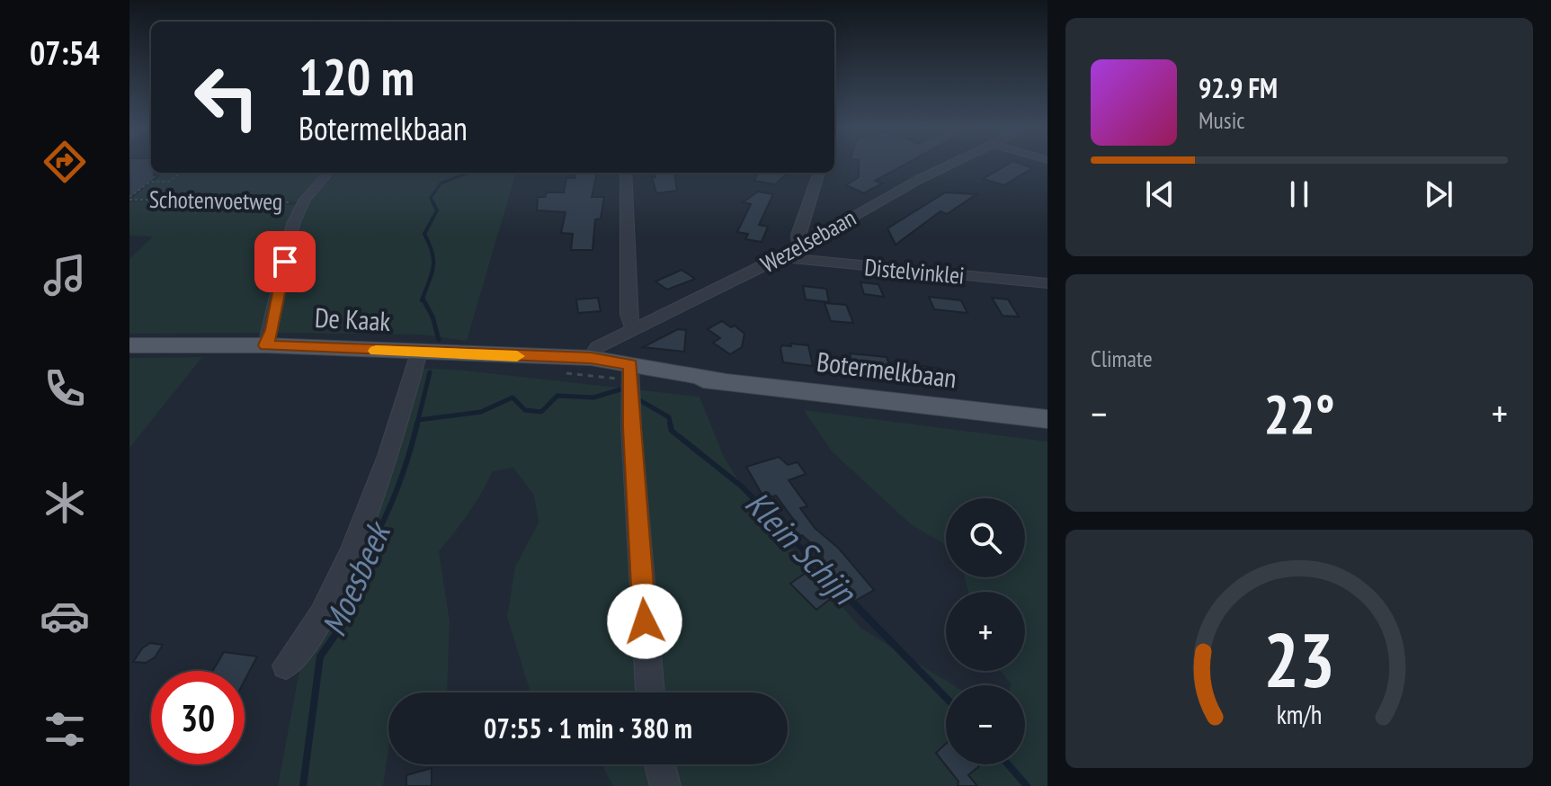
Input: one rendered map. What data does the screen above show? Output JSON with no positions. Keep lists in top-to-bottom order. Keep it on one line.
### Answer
{"streets":{"main road":["De Kaak","Botermelkbaan"],"street":["Schotenvoetweg","Wezelsebaan","Distelvinklei"]},"crossings":[["Schotenvoetweg","De Kaak"],["Wezelsebaan","Distelvinklei"],["Wezelsebaan","Botermelkbaan"],["De Kaak","Botermelkbaan"]],"water":["Klein Schijn","Moesbeek"],"page":{"tabs":"07:54","turn":["120 m","Botermelkbaan"],"song":["92.9 FM","Music"],"tile":"Climate","heat":["−","22°","+"],"map_buttons":["+","−"],"limit":"30","trip":"07:55 · 1 min · 380 m","gauge":["23","km/h"]}}
